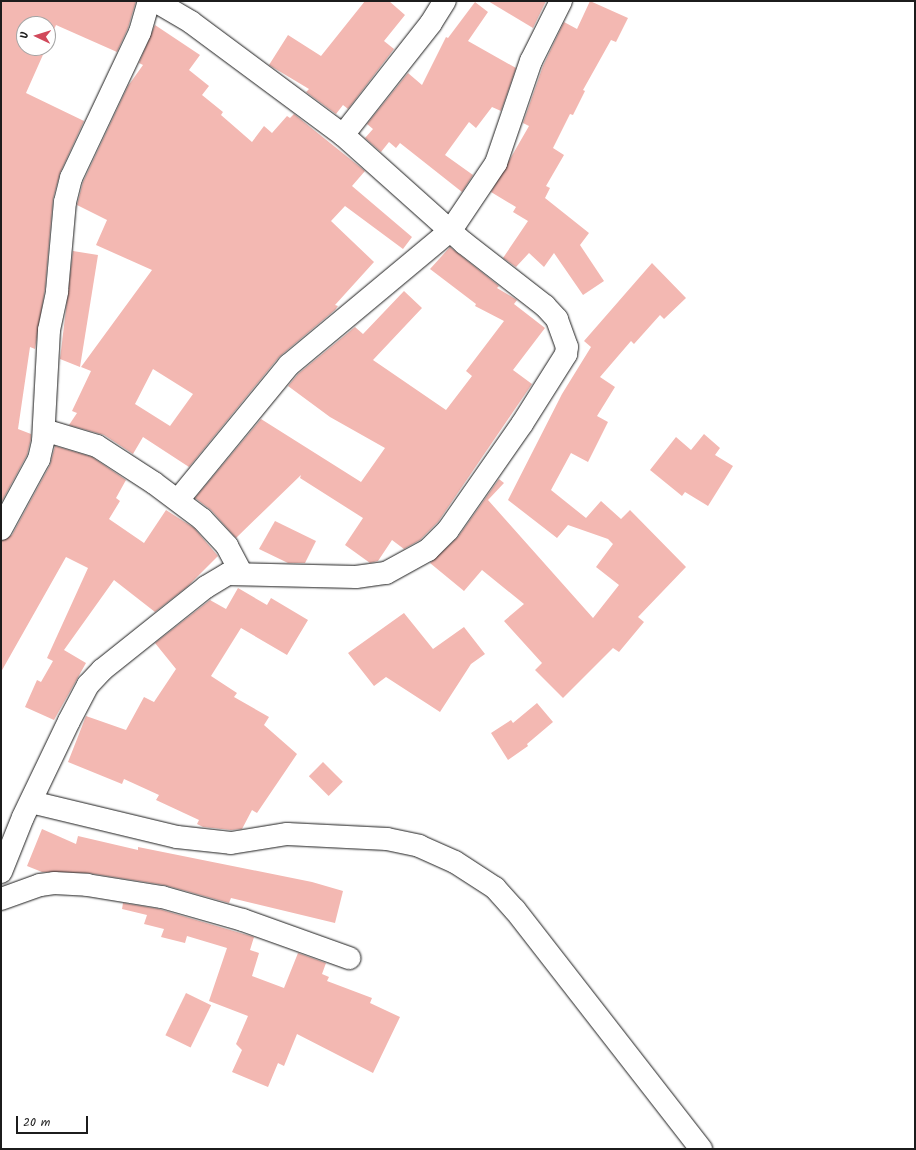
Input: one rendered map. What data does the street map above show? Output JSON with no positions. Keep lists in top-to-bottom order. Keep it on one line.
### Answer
{"scale_bar":"20 m","north":"left"}
